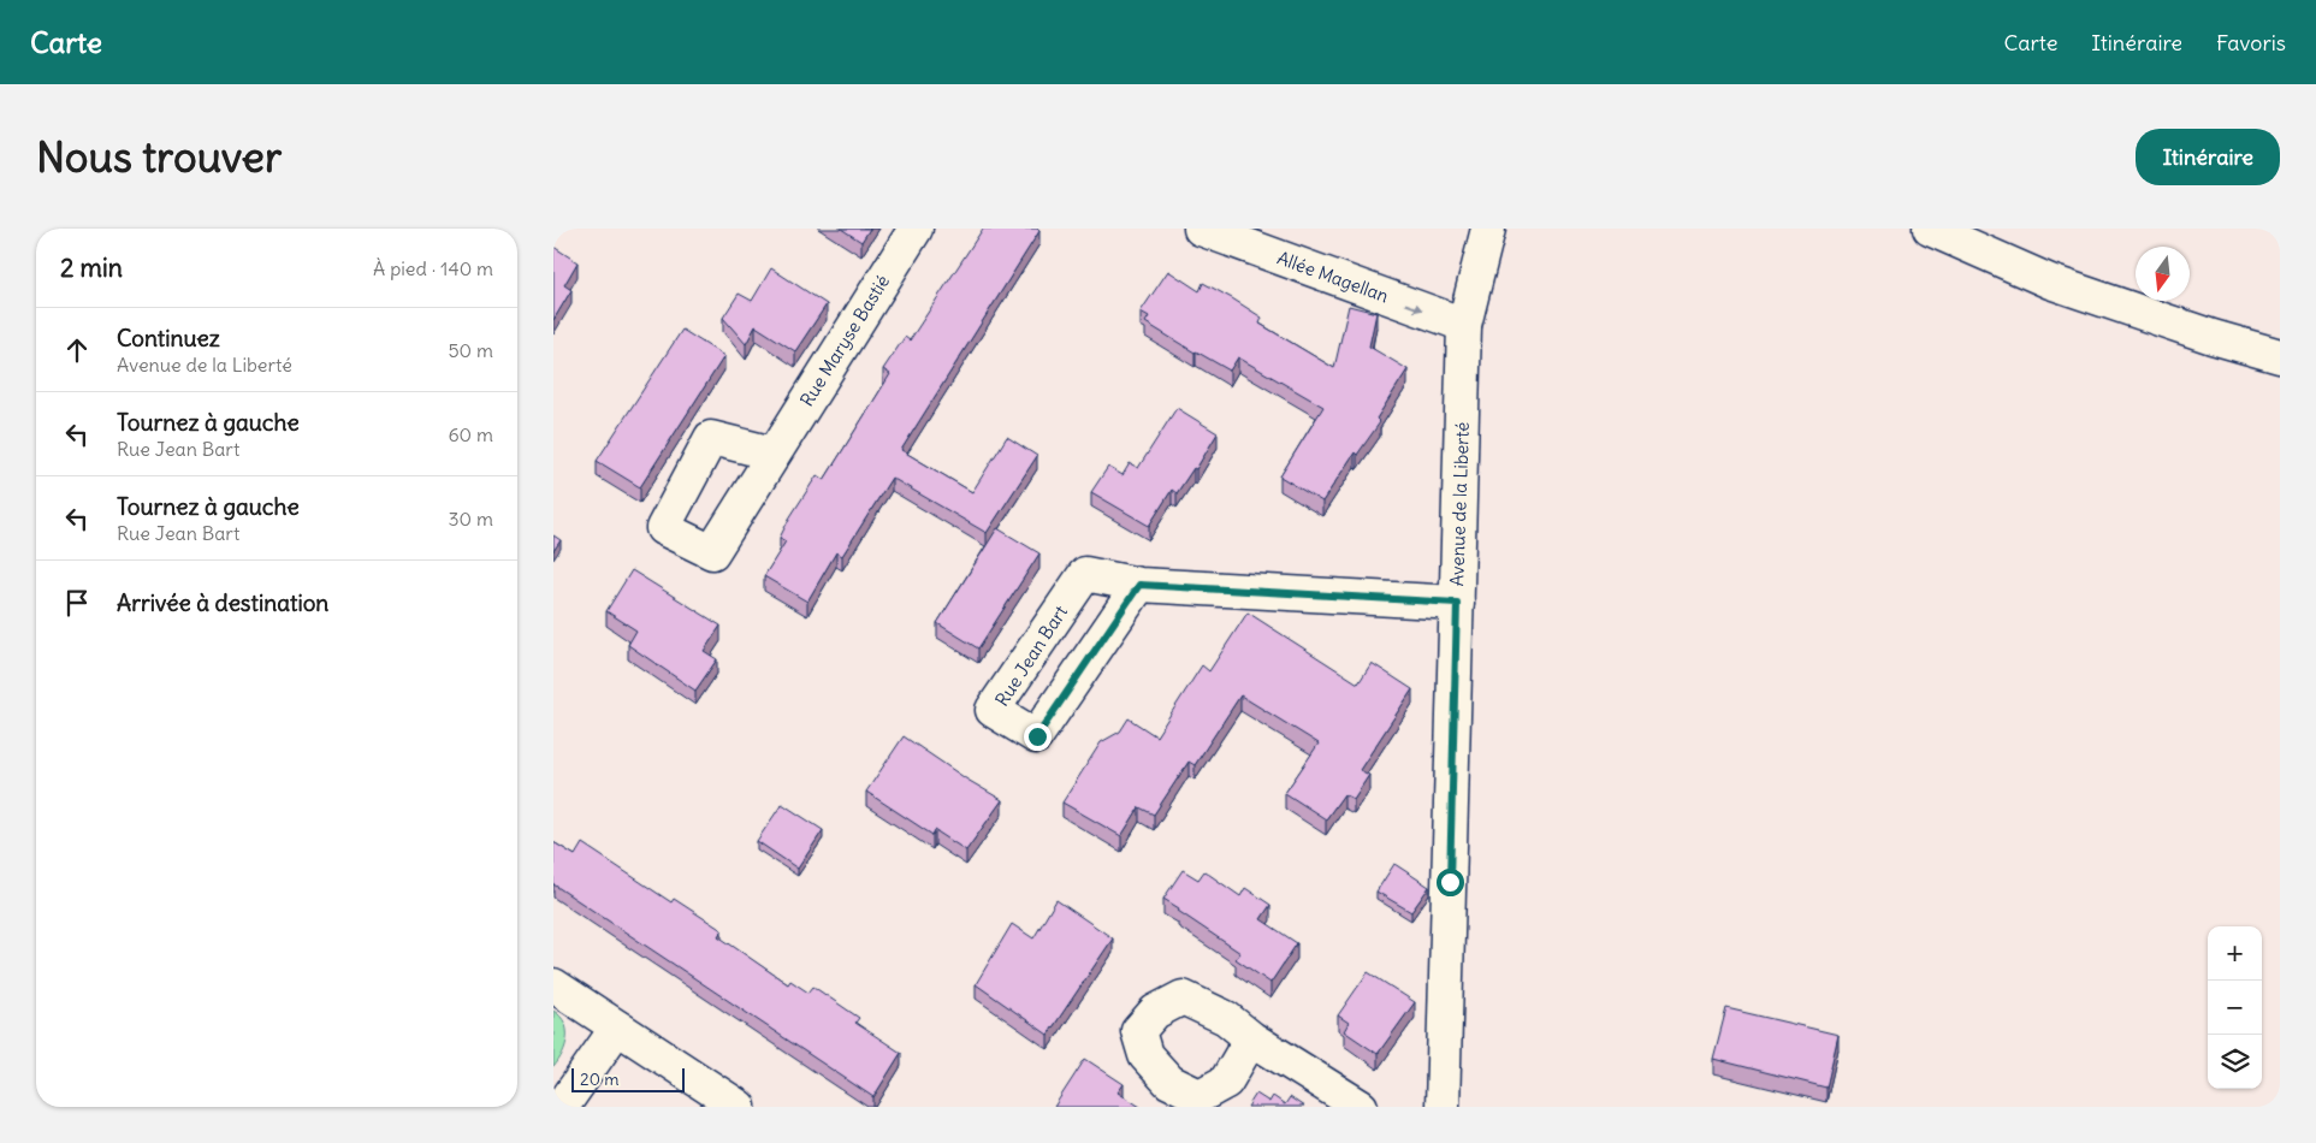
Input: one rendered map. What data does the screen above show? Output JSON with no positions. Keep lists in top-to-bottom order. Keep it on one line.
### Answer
{"streets":{"street":["Allée Magellan","Rue Maryse Bastié","Avenue de la Liberté","Rue Jean Bart"]},"crossings":[["Allée Magellan","Avenue de la Liberté"],["Avenue de la Liberté","Rue Jean Bart"]],"one_way":["Allée Magellan"],"scale_bar":"20 m","north":"bottom","page":{"header":"Carte","nav":["Carte","Itinéraire","Favoris"],"buttons":"Itinéraire","title":"Nous trouver","heading":["2 min","À pied · 140 m"],"list":[["Continuez","Avenue de la Liberté","50 m"],["Tournez à gauche","Rue Jean Bart","60 m"],["Tournez à gauche","Rue Jean Bart","30 m"],"Arrivée à destination"],"map_buttons":["+","−"],"scale":"20 m"}}
